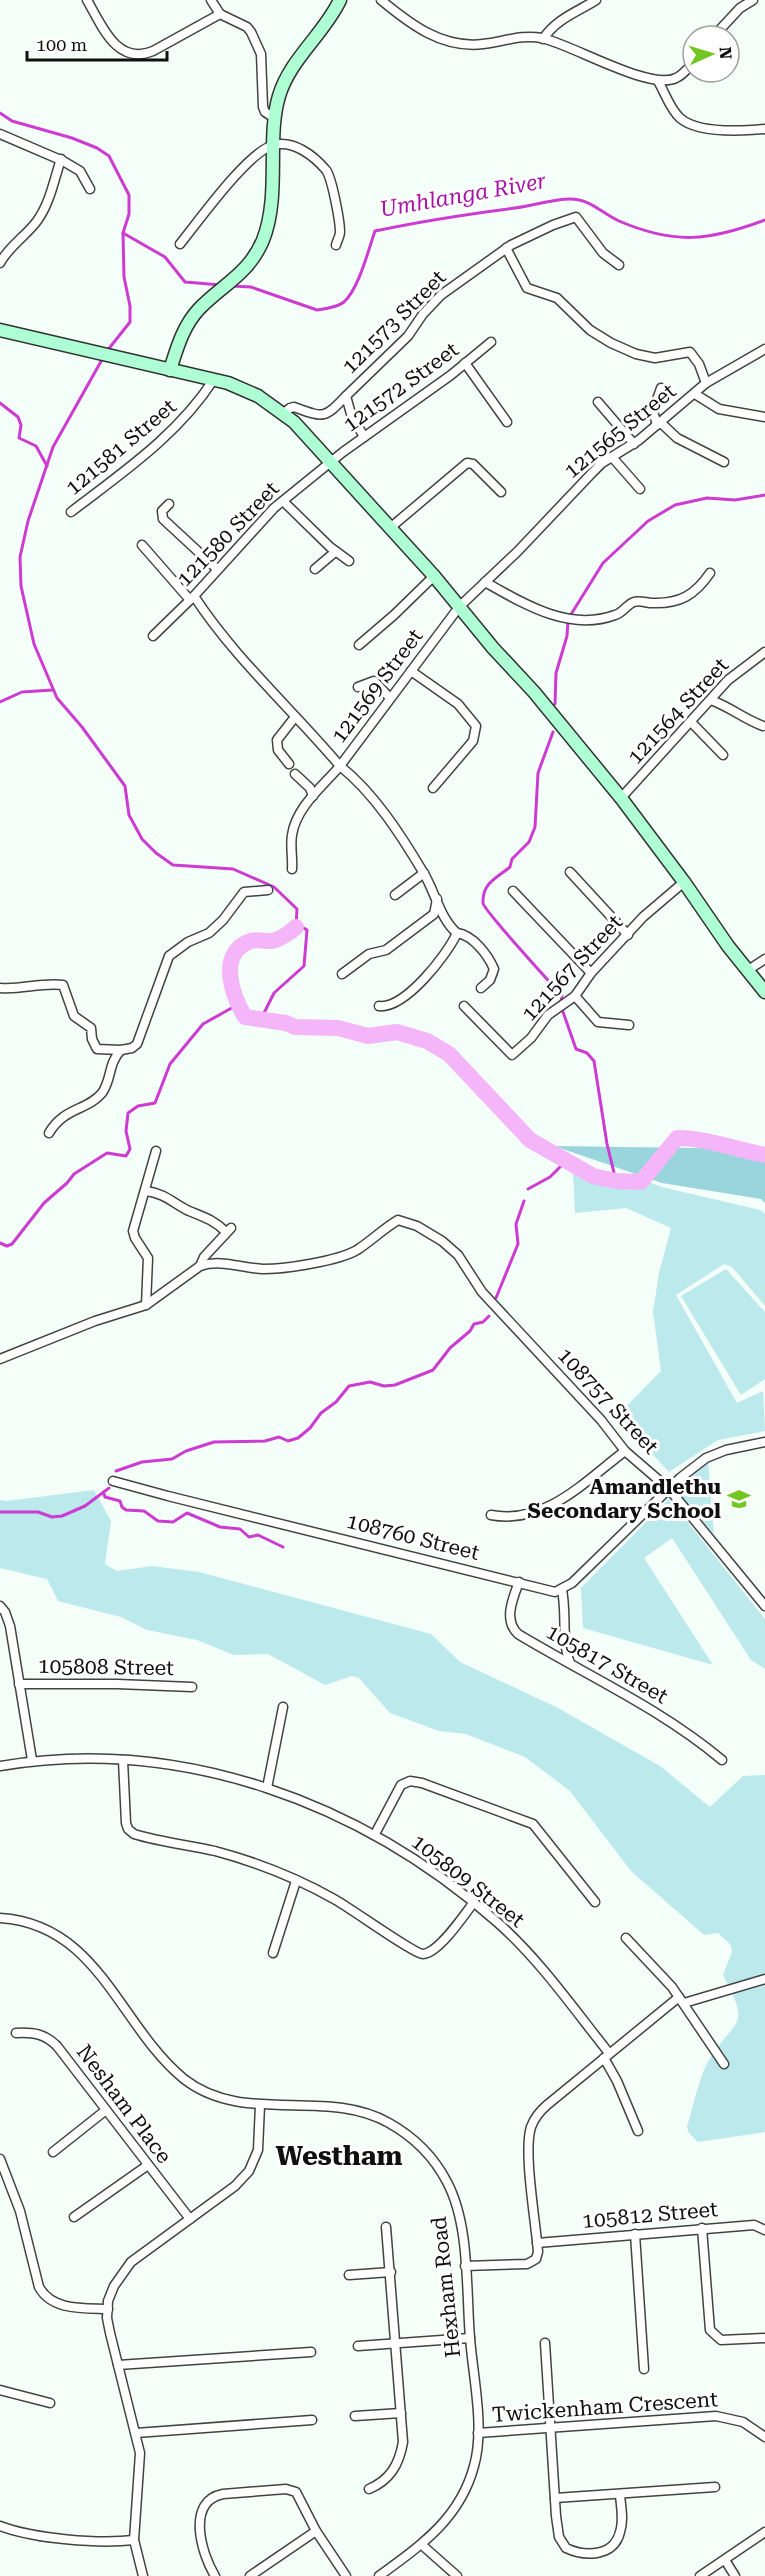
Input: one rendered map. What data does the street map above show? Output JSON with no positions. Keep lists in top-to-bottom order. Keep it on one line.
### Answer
{"streets":{"street":["121573 Street","121572 Street","121565 Street","121581 Street","121580 Street","121569 Street","121564 Street","121567 Street","108757 Street","108760 Street","105817 Street","105808 Street","105809 Street","Nesham Place","105812 Street","Hexham Road","Twickenham Crescent"]},"crossings":[["121573 Street","121572 Street"],["121572 Street","121580 Street"],["121565 Street","121569 Street"],["108760 Street","105817 Street"],["Hexham Road","Twickenham Crescent"]],"districts":["Westham"],"water":["Umhlanga River"],"places":{"school or university":["Amandlethu Secondary School"]},"scale_bar":"100 m","north":"right"}
